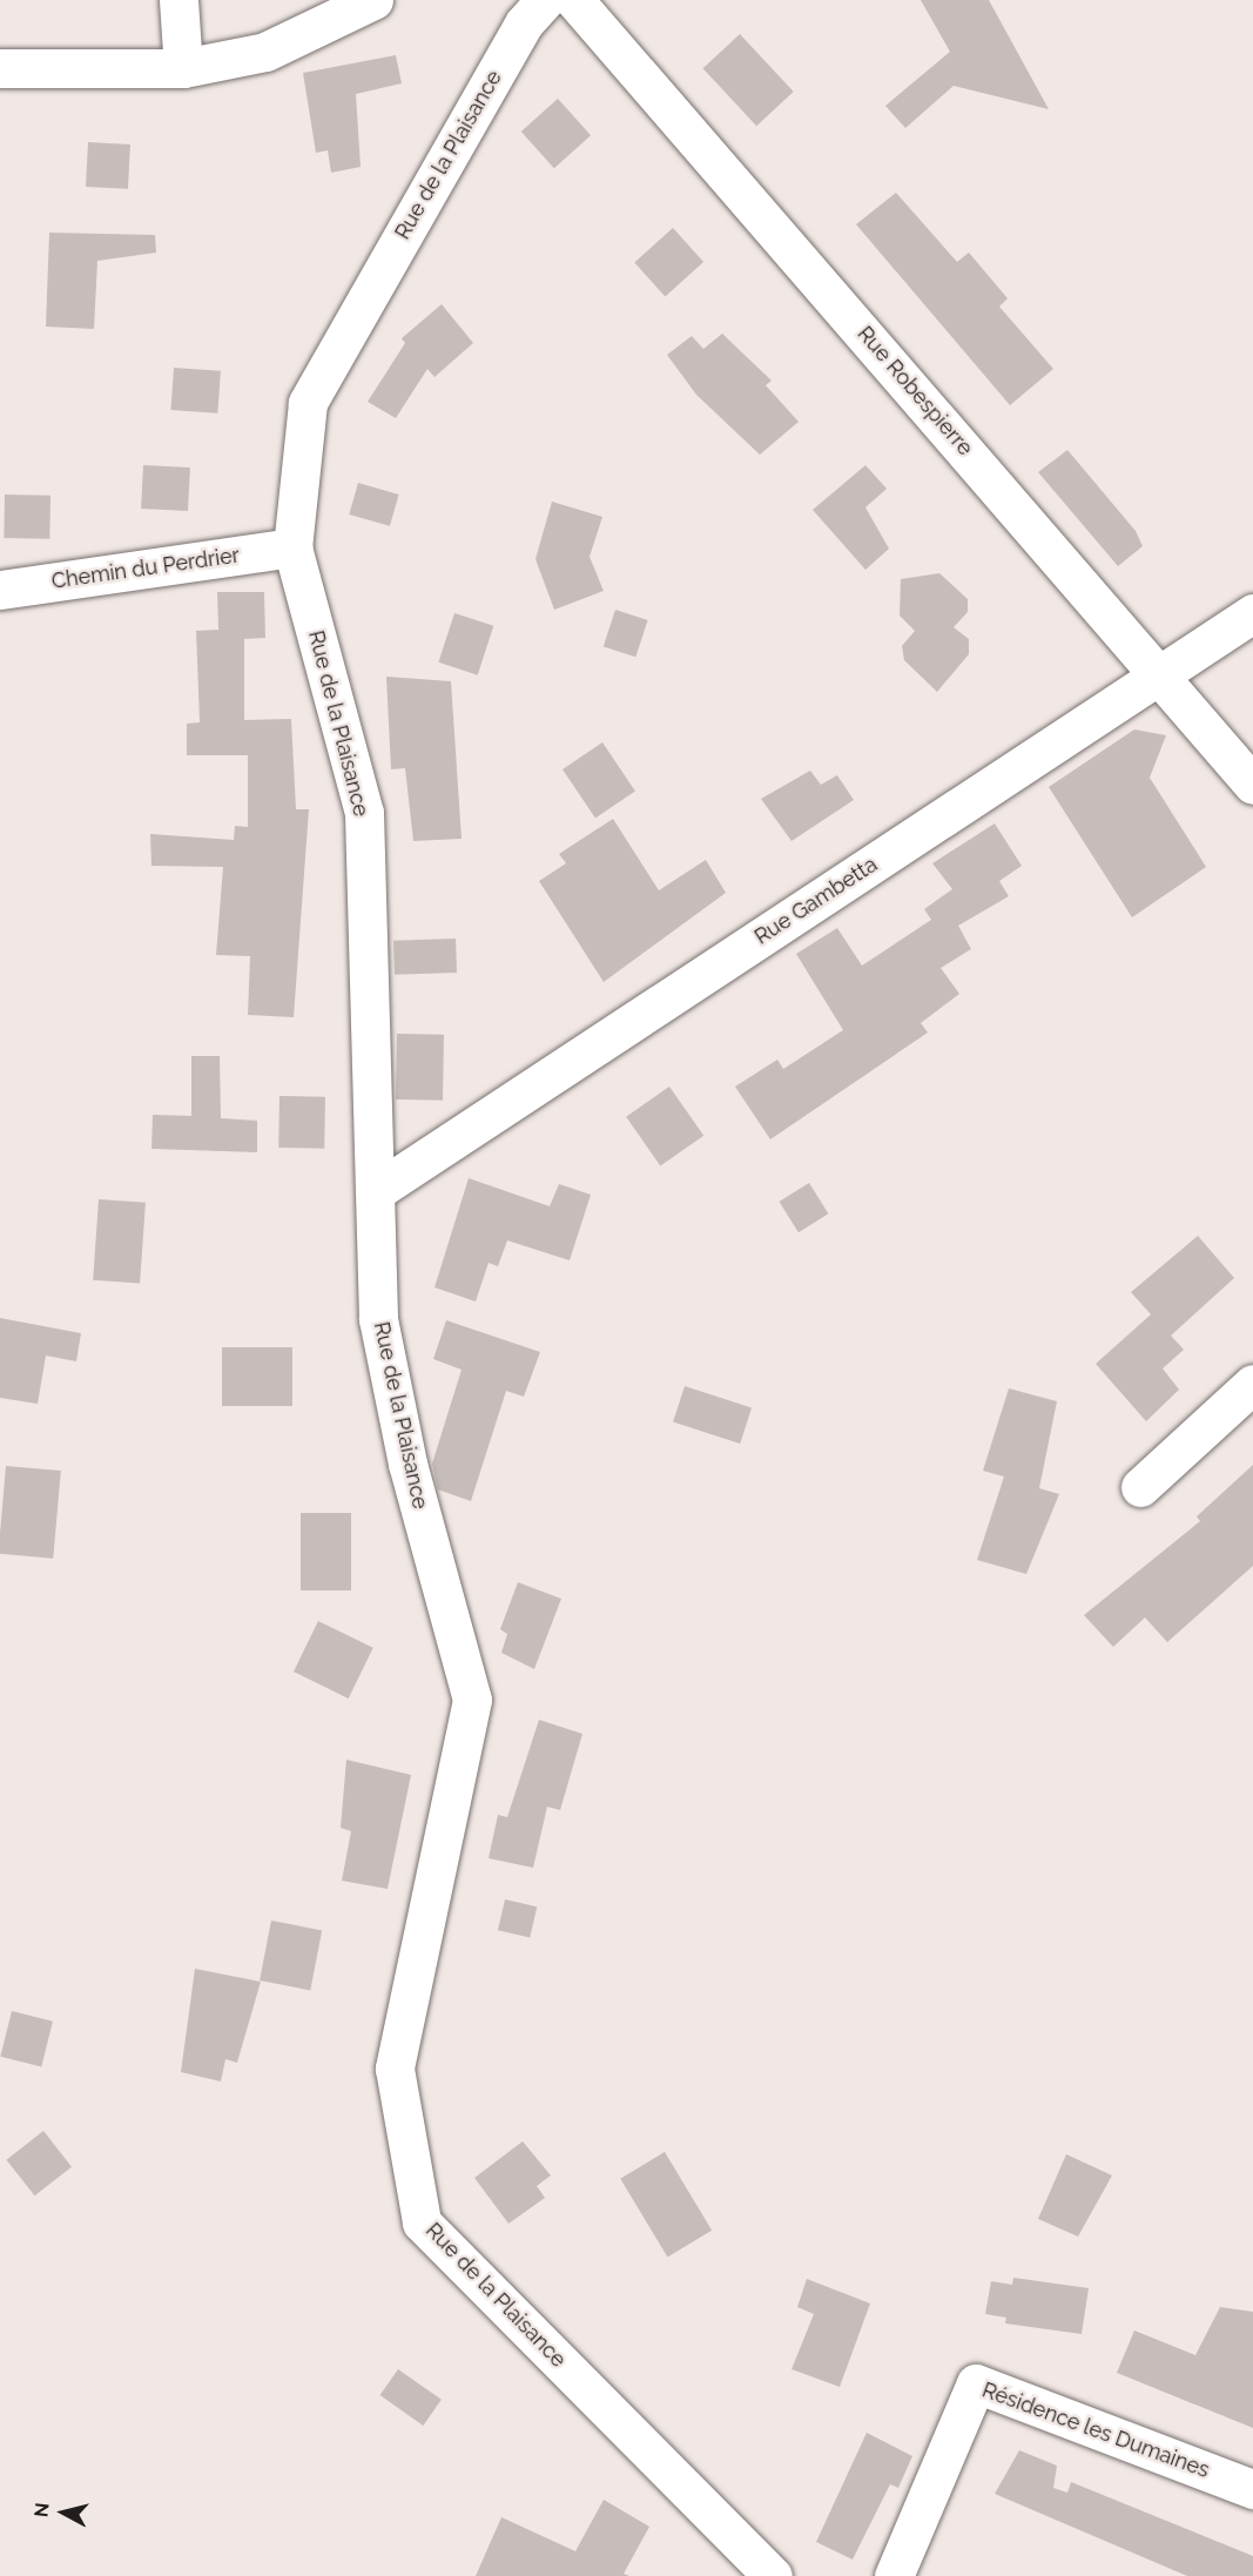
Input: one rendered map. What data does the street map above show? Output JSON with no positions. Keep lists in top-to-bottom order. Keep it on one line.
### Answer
{"streets":{"street":["Rue de la Plaisance","Rue Robespierre","Chemin du Perdrier","Rue Gambetta","Résidence les Dumaines"]},"crossings":[["Rue de la Plaisance","Chemin du Perdrier"],["Rue de la Plaisance","Rue Gambetta"],["Rue Robespierre","Rue Gambetta"]],"north":"left"}
